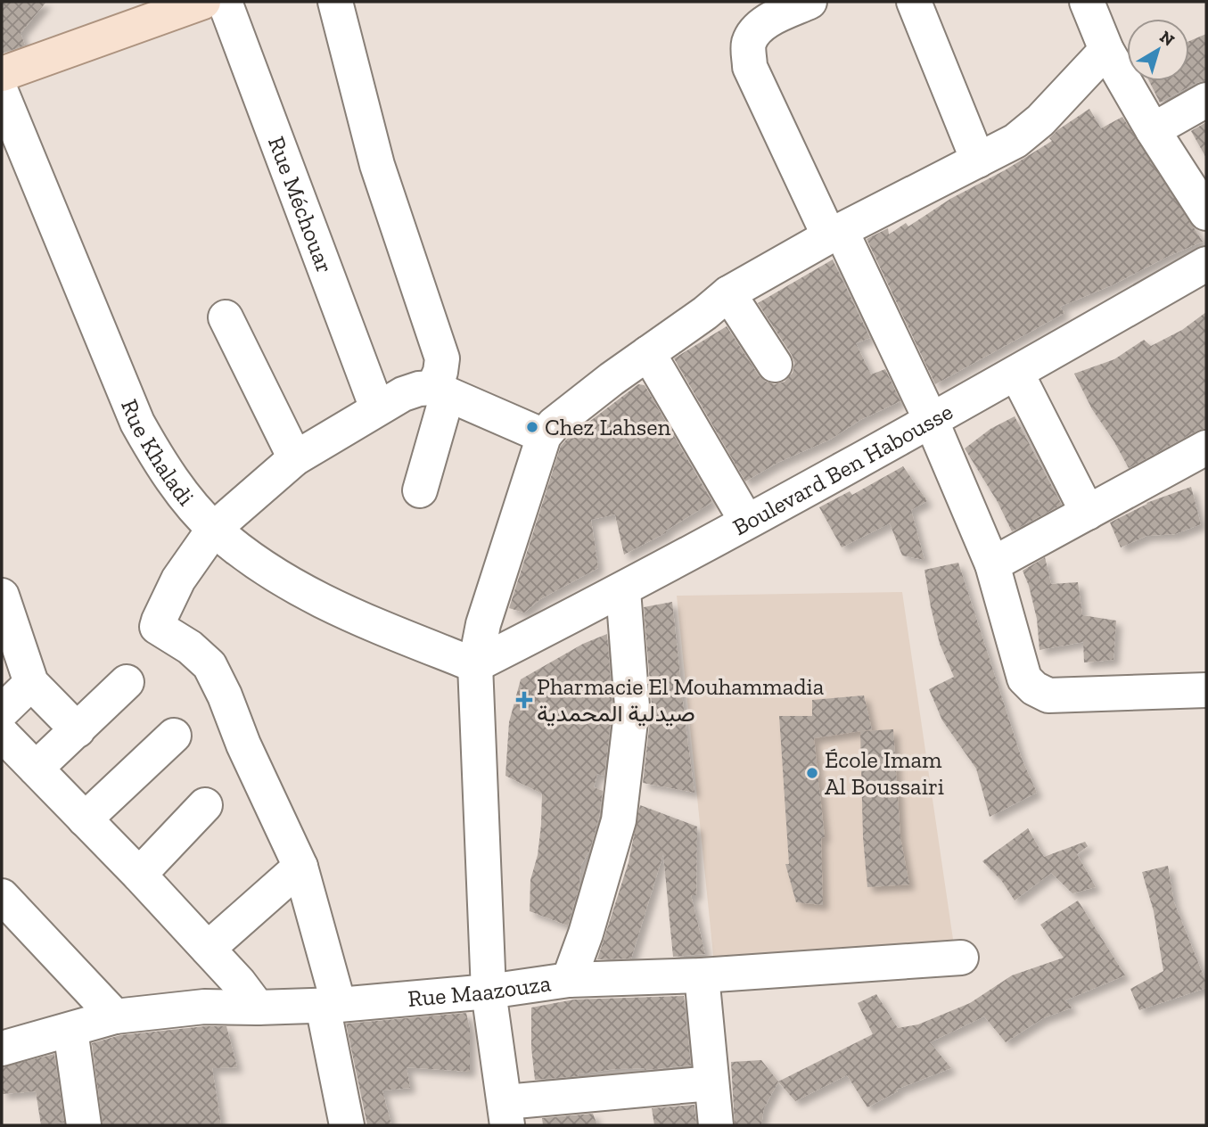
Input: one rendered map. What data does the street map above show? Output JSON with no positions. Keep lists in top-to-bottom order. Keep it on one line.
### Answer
{"streets":{"street":["Rue Méchouar","Rue Khaladi","Boulevard Ben Habousse","Rue Maazouza"]},"crossings":[["Rue Khaladi","Boulevard Ben Habousse"]],"places":{"other":["Chez Lahsen","École Imam Al Boussairi"],"health":["Pharmacie El Mouhammadia صيدلية المحمدية"]},"north":"top right"}
